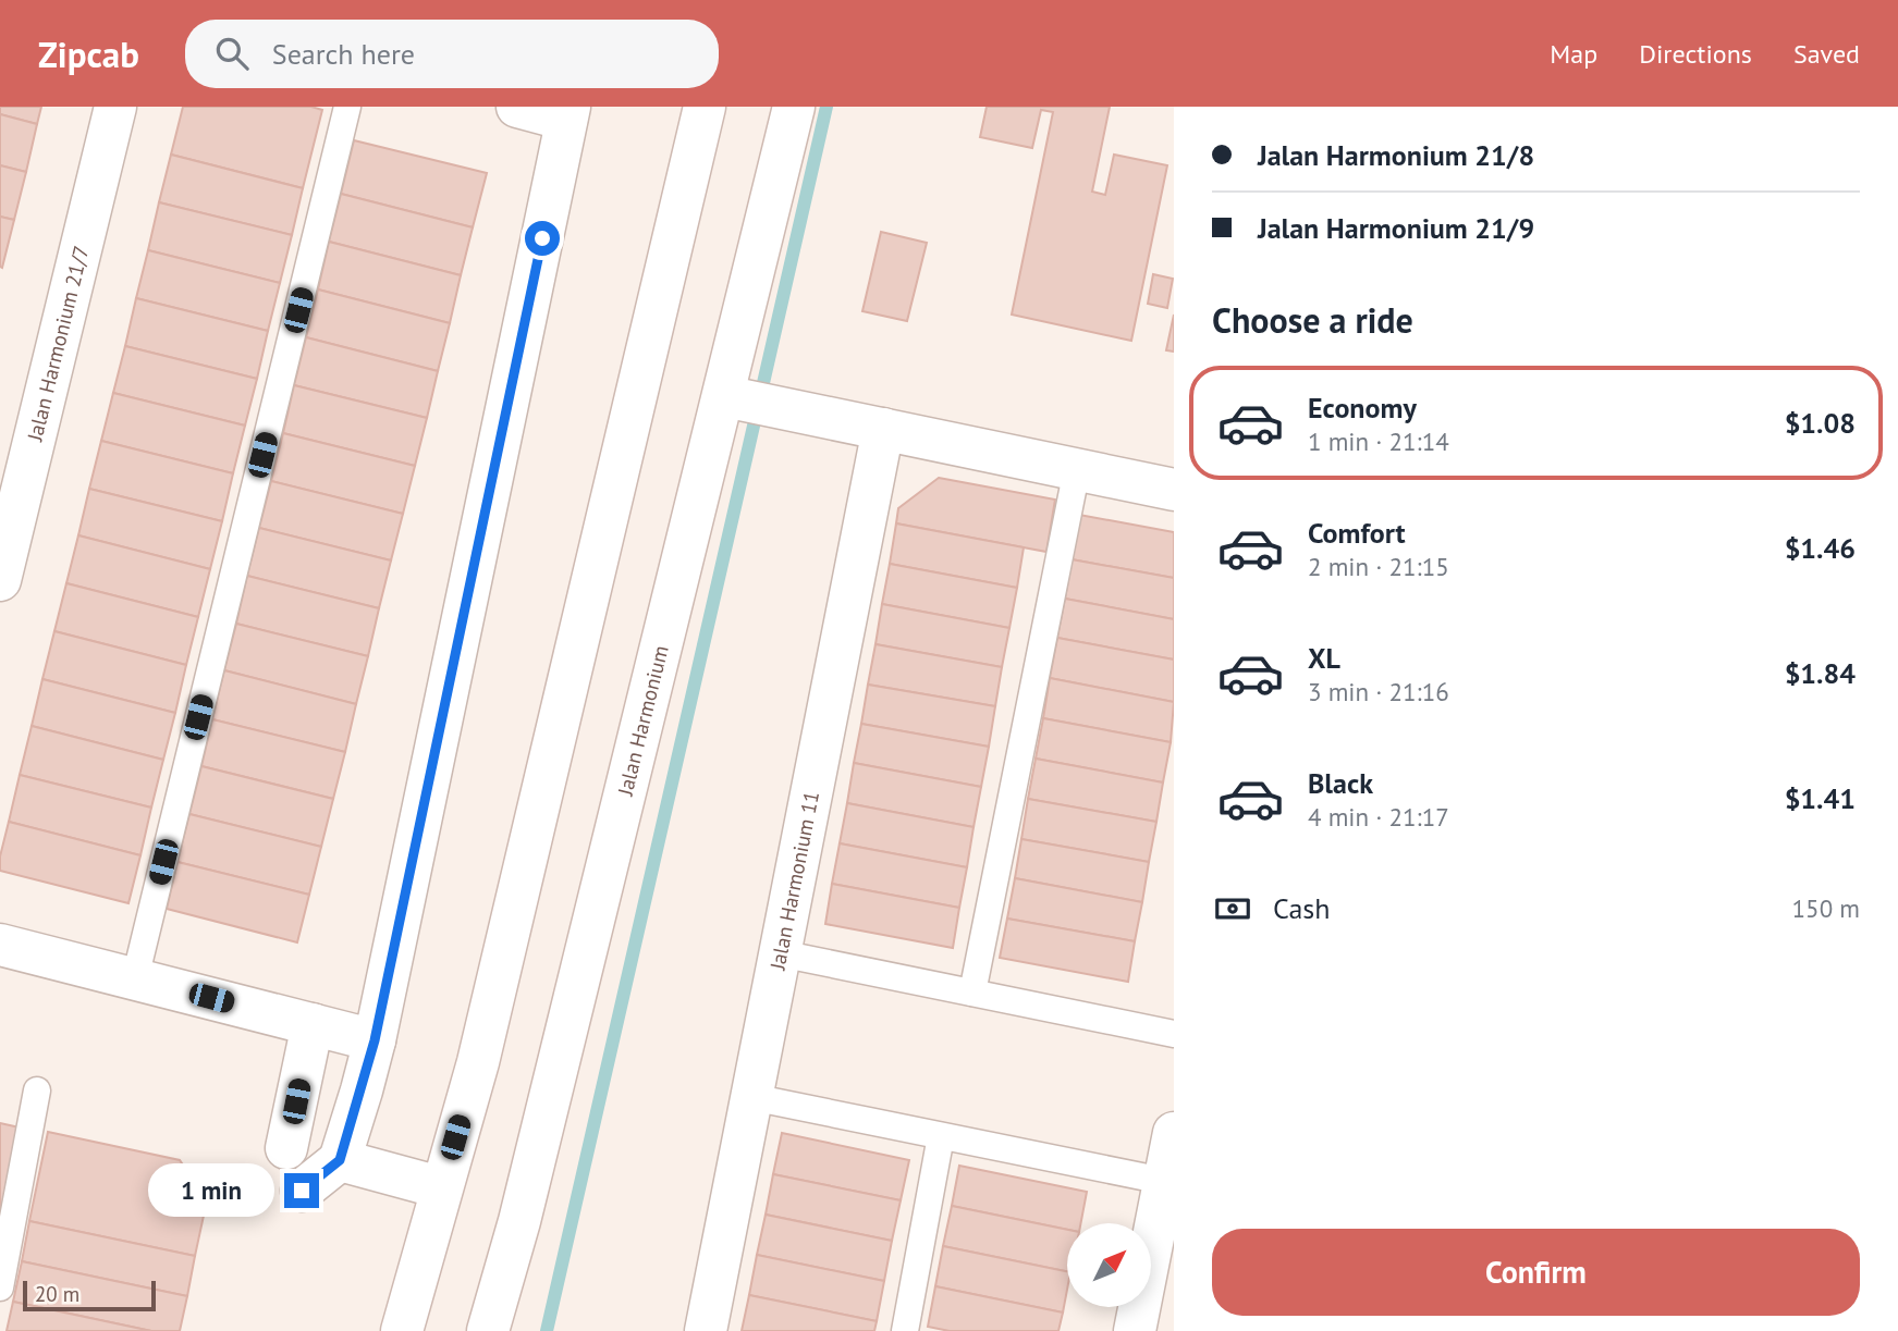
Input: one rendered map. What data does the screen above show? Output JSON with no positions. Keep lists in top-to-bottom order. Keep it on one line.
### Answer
{"streets":{"street":["Jalan Harmonium 21/7","Jalan Harmonium","Jalan Harmonium 11"]},"scale_bar":"20 m","north":"top right","page":{"header":"Zipcab","search":"Search here","nav":["Map","Directions","Saved"],"banner":["Jalan Harmonium 21/8","Jalan Harmonium 21/9"],"heading":"Choose a ride","list":[{"name":"Economy","note":"1 min · 21:14","value":"$1.08"},{"name":"Comfort","note":"2 min · 21:15","value":"$1.46"},{"name":"XL","note":"3 min · 21:16","value":"$1.84"},{"name":"Black","note":"4 min · 21:17","value":"$1.41"}],"pay":["Cash","150 m"],"bubble":"1 min","buttons":"Confirm","scale":"20 m"}}
